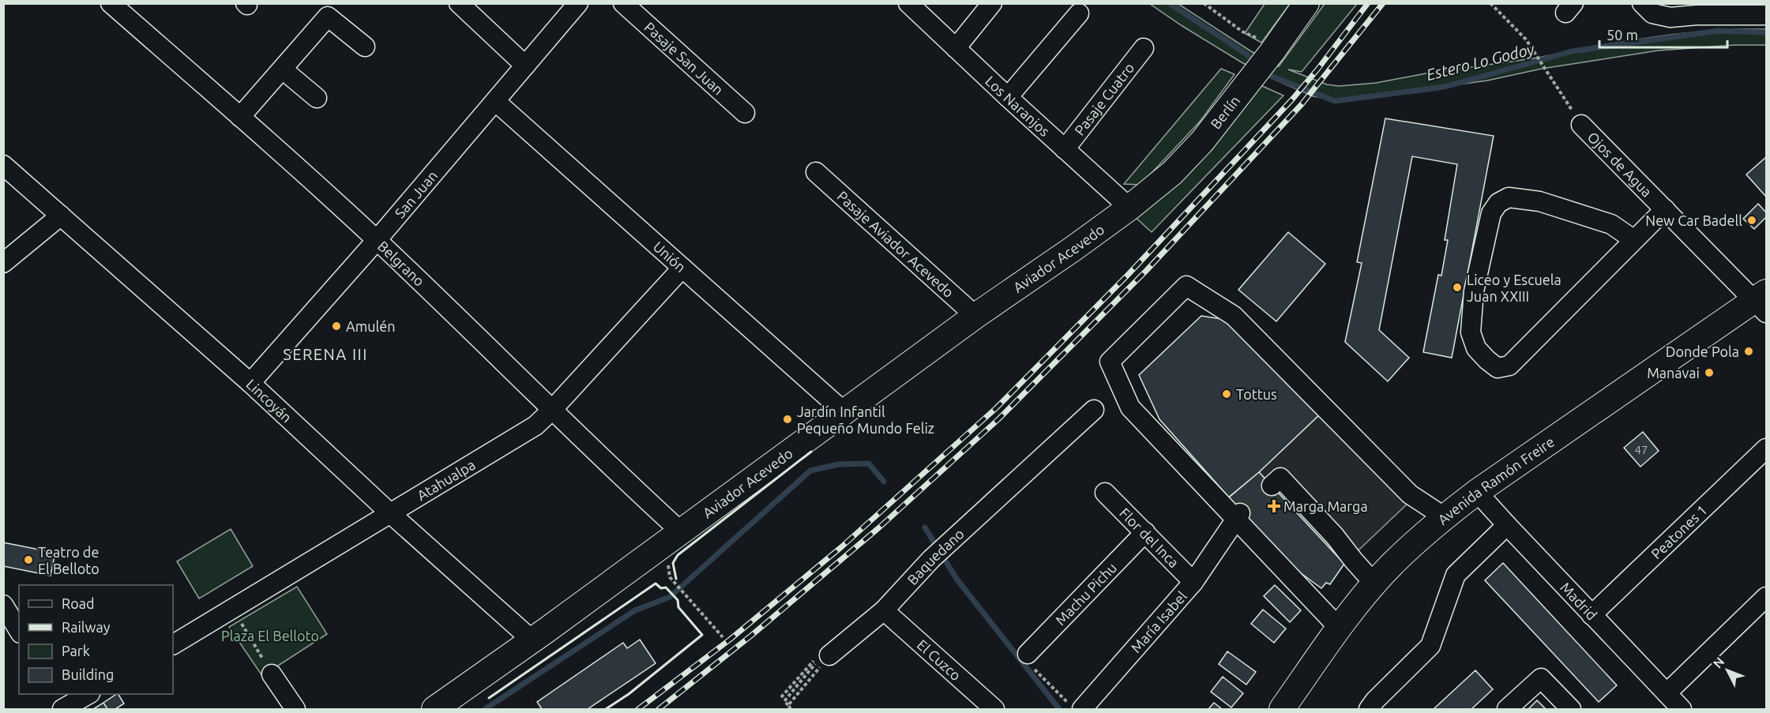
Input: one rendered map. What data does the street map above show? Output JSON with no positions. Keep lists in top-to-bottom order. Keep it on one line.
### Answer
{"streets":{"main road":["Berlín","Aviador Acevedo","Avenida Ramón Freire"],"street":["Pasaje San Juan","Pasaje Cuatro","Los Naranjos","Ojos de Agua","San Juan","Pasaje Aviador Acevedo","Unión","Belgrano","Lincoyán","Atahualpa","Peatones 1","Flor del Inca","Baquedano","Machu Pichu","Madrid","María Isabel","El Cuzco"]},"crossings":[["Pasaje Cuatro","Los Naranjos"],["Los Naranjos","Berlín"],["Los Naranjos","Aviador Acevedo"],["Berlín","Aviador Acevedo"],["Ojos de Agua","Avenida Ramón Freire"],["San Juan","Unión"],["San Juan","Belgrano"],["San Juan","Lincoyán"],["Pasaje Aviador Acevedo","Aviador Acevedo"],["Unión","Aviador Acevedo"],["Unión","Atahualpa"],["Aviador Acevedo","Belgrano"],["Aviador Acevedo","Lincoyán"],["Belgrano","Atahualpa"],["Lincoyán","Atahualpa"],["Avenida Ramón Freire","Madrid"],["Peatones 1","Madrid"],["Flor del Inca","Machu Pichu"],["Flor del Inca","María Isabel"],["Baquedano","El Cuzco"]],"districts":["SERENA III"],"water":["Estero Lo Godoy"],"parks":["Plaza El Belloto"],"places":{"other":["New Car Badell","Liceo y Escuela Juan XXIII","Amulén","Donde Pola","Manavai","Tottus","Jardín Infantil Pequeño Mundo Feliz","Teatro de El Belloto"],"health":["Marga Marga"]},"house_numbers":["47"],"legend":["Road","Railway","Park","Building"],"scale_bar":"50 m","north":"top left"}
